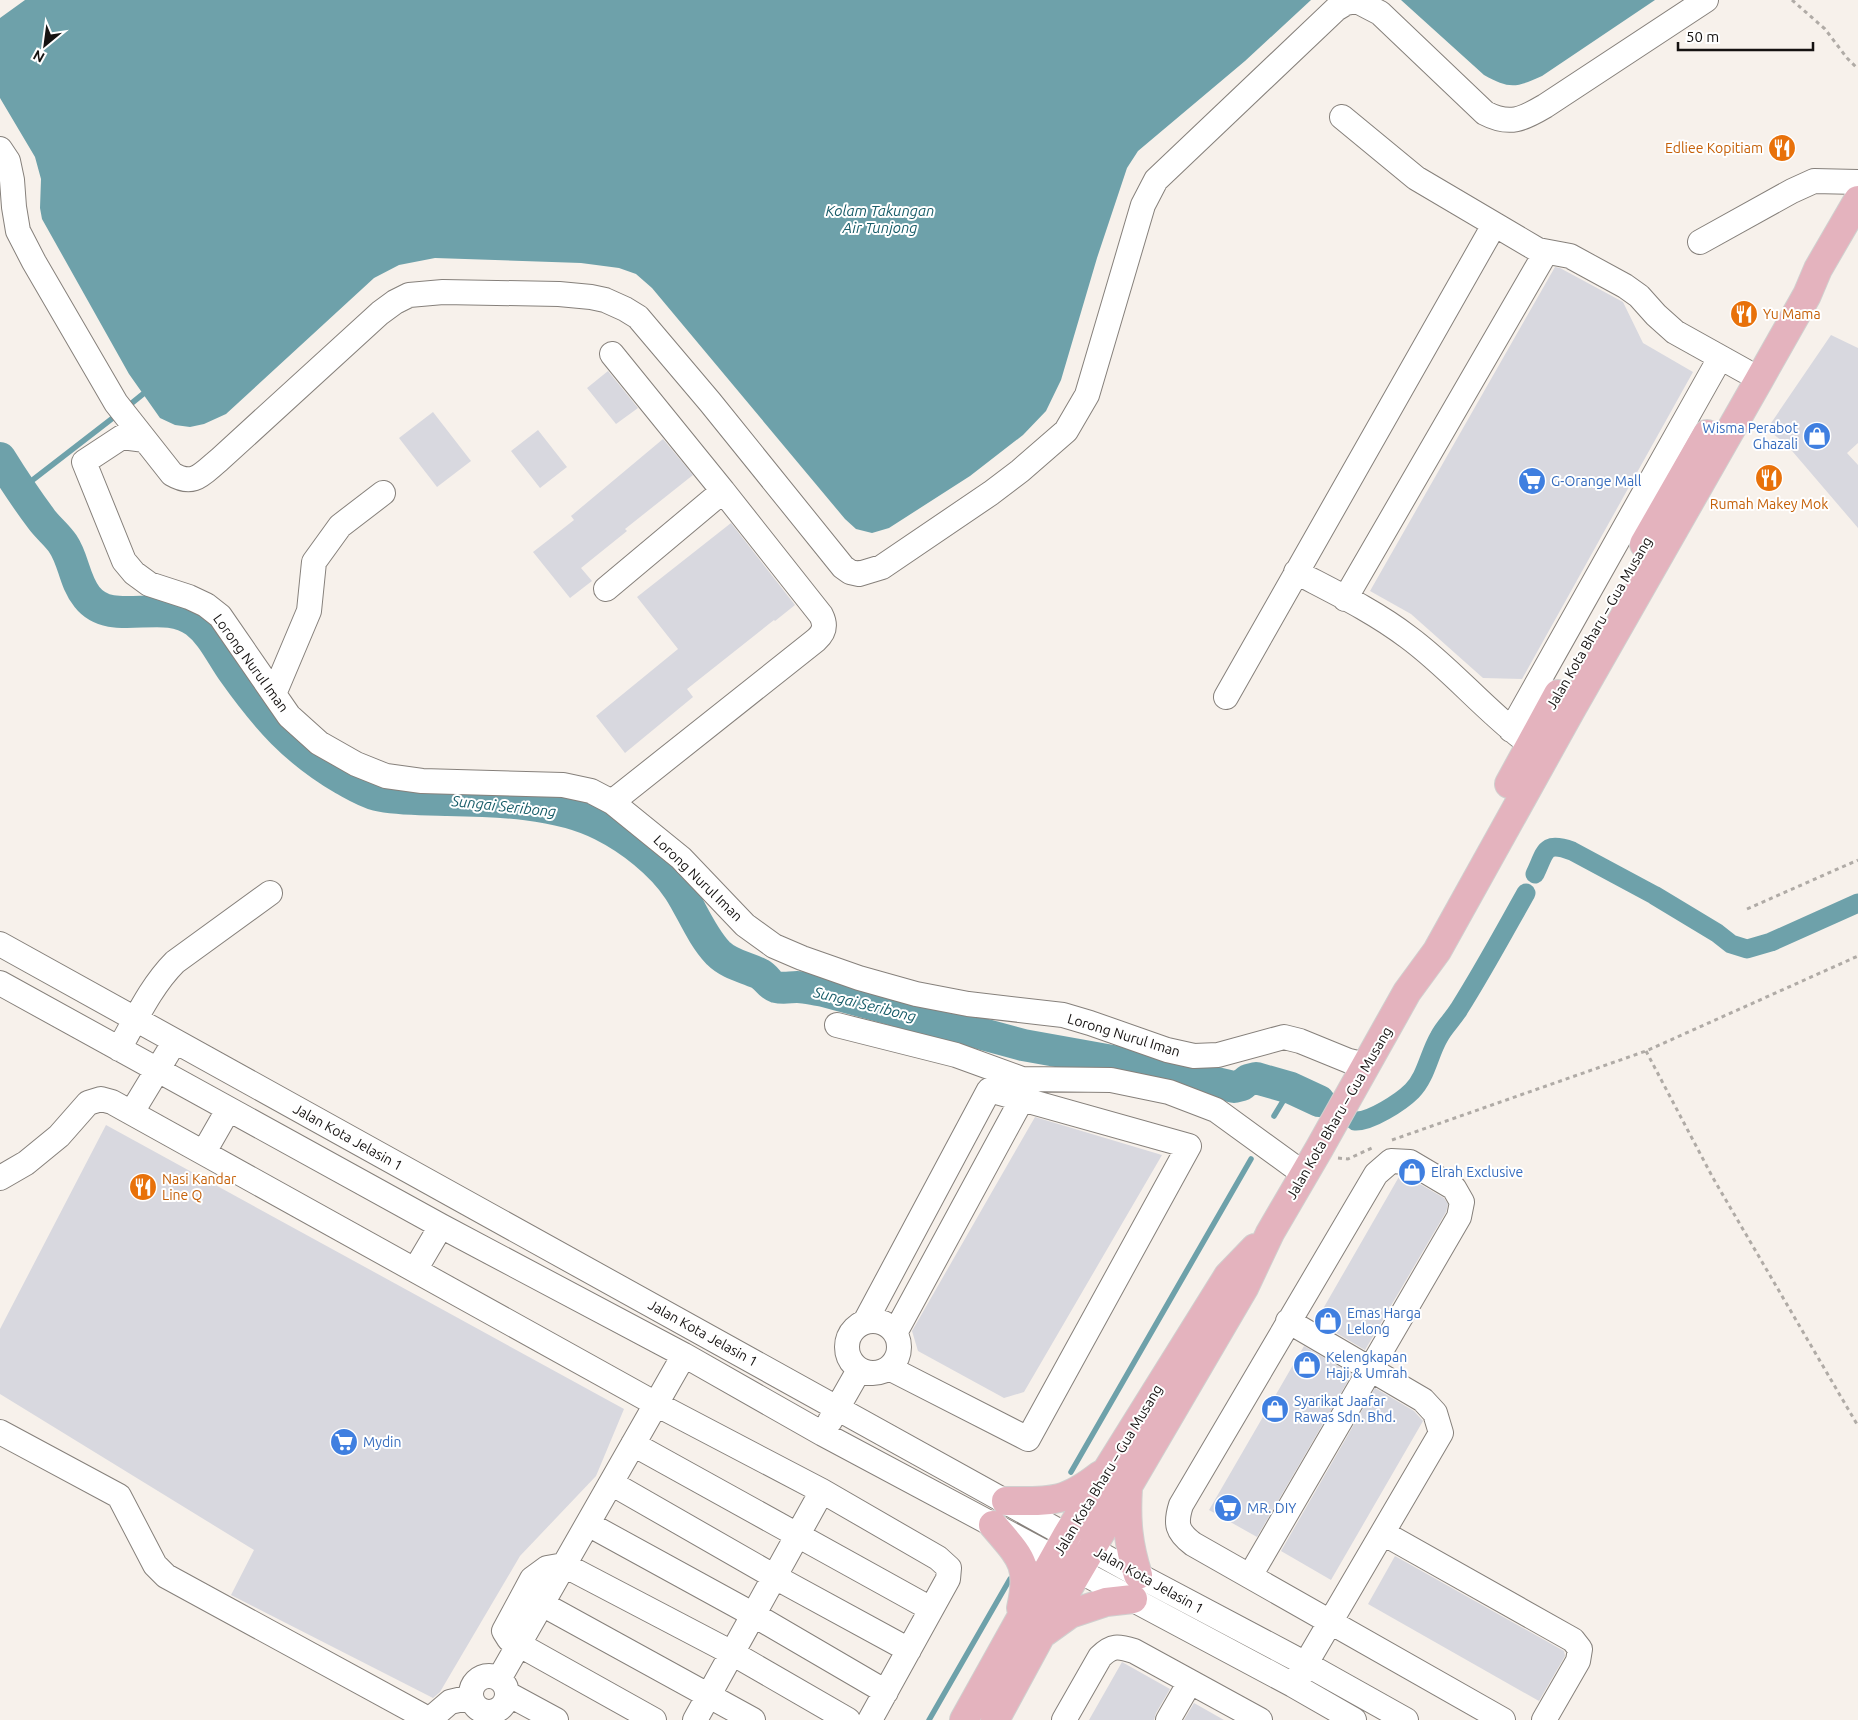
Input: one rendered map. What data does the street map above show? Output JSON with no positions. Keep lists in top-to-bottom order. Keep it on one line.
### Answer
{"streets":{"main road":["Jalan Kota Bharu – Gua Musang"],"street":["Lorong Nurul Iman","Jalan Kota Jelasin 1"]},"crossings":[["Jalan Kota Bharu – Gua Musang","Lorong Nurul Iman"],["Jalan Kota Bharu – Gua Musang","Jalan Kota Jelasin 1"]],"water":["Kolam Takungan Air Tunjong","Sungai Seribong"],"places":{"restaurant":["Edliee Kopitiam","Yu Mama","Rumah Makey Mok","Nasi Kandar Line Q"],"shop":["Wisma Perabot Ghazali","Elrah Exclusive","Emas Harga Lelong","Kelengkapan Haji & Umrah","Syarikat Jaafar Rawas Sdn. Bhd."],"supermarket":["G-Orange Mall","Mydin","MR. DIY"]},"scale_bar":"50 m","north":"bottom left"}
